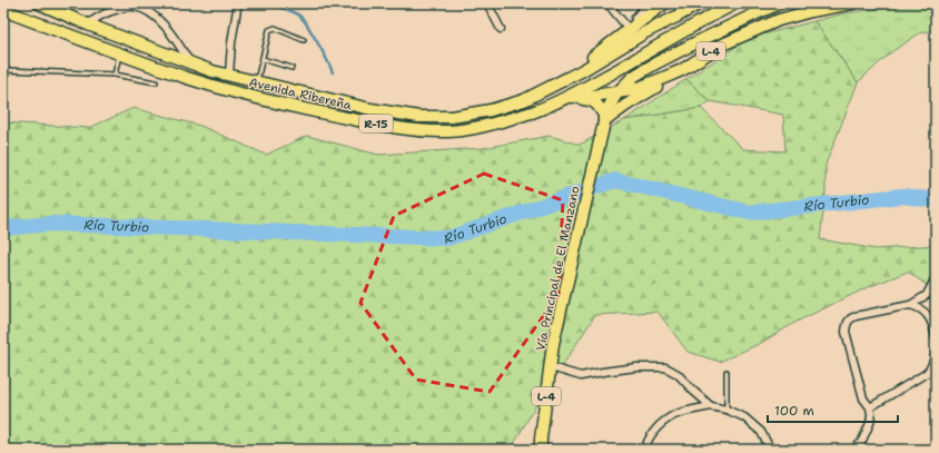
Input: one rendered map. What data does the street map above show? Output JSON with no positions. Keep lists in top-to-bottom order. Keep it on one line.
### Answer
{"streets":{"main road":["L-4","Avenida Ribereña","R-15","Vía Principal de El Manzano"]},"crossings":[["L-4","Avenida Ribereña"]],"water":["Río Turbio"],"scale_bar":"100 m"}
